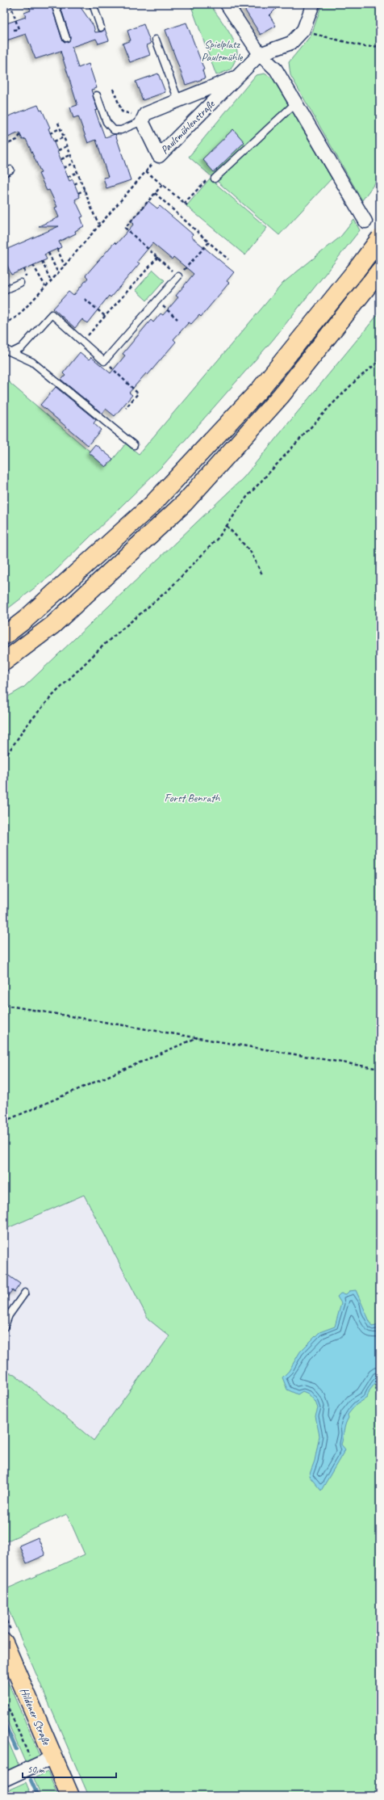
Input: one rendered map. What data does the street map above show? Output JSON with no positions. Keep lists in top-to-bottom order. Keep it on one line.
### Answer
{"streets":{"main road":["Hildener Straße"],"street":["Paulsmühlenstraße"]},"parks":["Spielplatz Paulsmühle","Forst Benrath"],"scale_bar":"50 m"}
